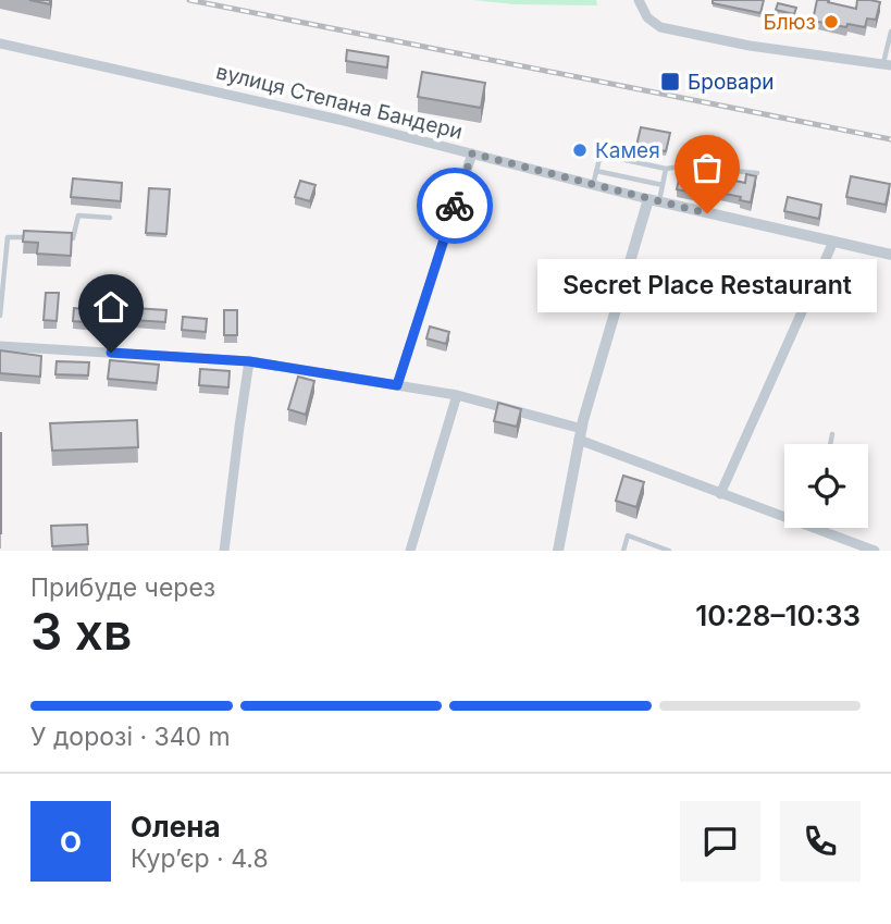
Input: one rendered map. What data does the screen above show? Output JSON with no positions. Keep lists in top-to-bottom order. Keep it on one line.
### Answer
{"streets":{"street":["вулиця Степана Бандери"]},"places":{"other":["Блюз","Камея","Secret Place Restaurant"],"transit":["Бровари"]},"page":{"bubble":"Secret Place Restaurant","heading":["3 хв","Прибуде через","10:28–10:33"],"panel":["Олена","Кур’єр · 4.8"],"bar":"У дорозі · 340 m","round":"О"}}
